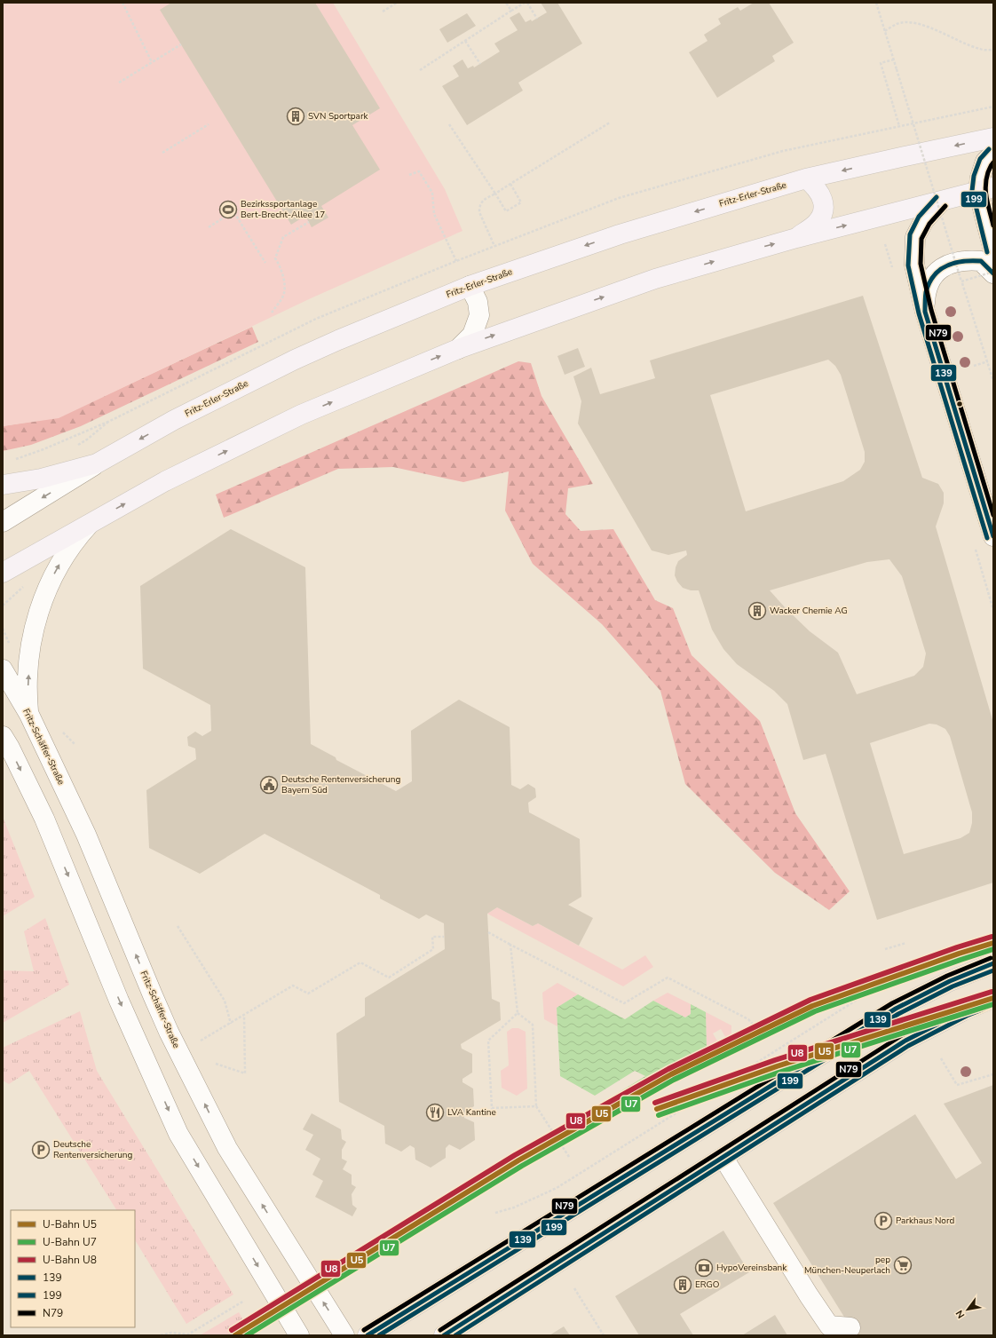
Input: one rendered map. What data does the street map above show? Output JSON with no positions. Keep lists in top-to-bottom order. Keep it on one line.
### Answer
{"streets":{"main road":["Fritz-Erler-Straße"],"street":["Fritz-Schäffer-Straße"]},"places":{"building":["SVN Sportpark","Wacker Chemie AG","ERGO"],"sports":["Bezirkssportanlage Bert-Brecht-Allee 17"],"public building":["Deutsche Rentenversicherung Bayern Süd"],"restaurant":["LVA Kantine"],"parking":["Deutsche Rentenversicherung","Parkhaus Nord"],"supermarket":["pep München-Neuperlach"],"bank":["HypoVereinsbank"]},"lines":["transit line 199","transit line N79","transit line 139","metro line U8","metro line U5","metro line U7"],"legend":["U-Bahn U5","U-Bahn U7","U-Bahn U8","139","199","N79"],"north":"bottom left"}
